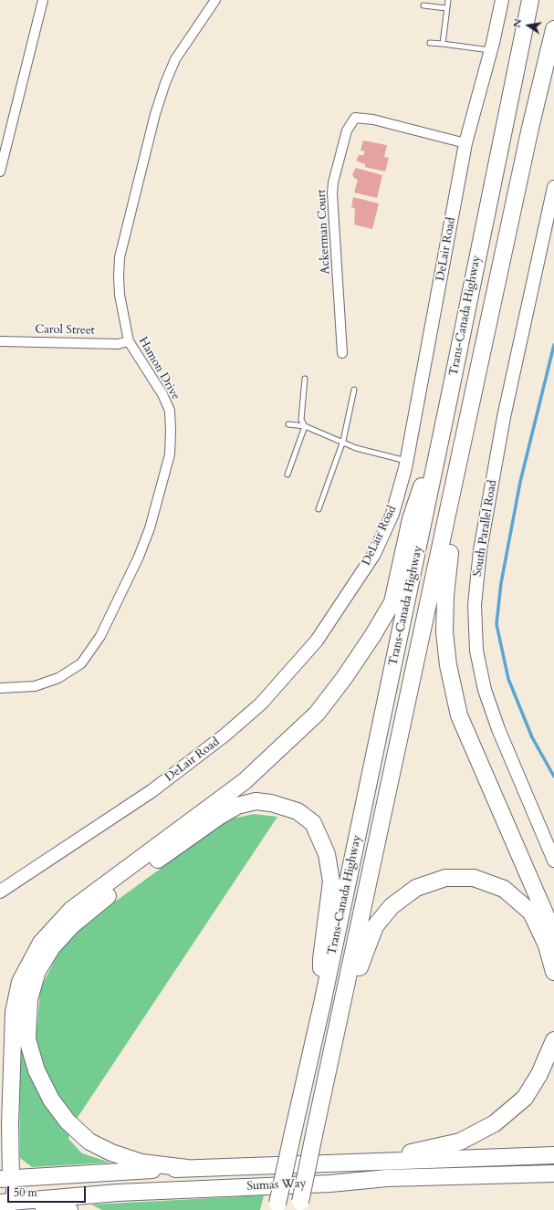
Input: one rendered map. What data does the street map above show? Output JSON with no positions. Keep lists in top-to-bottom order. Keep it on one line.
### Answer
{"streets":{"highway":["Trans-Canada Highway","Sumas Way"],"street":["Ackerman Court","DeLair Road","Carol Street","Hamon Drive","South Parallel Road"]},"crossings":[["Ackerman Court","DeLair Road"],["Carol Street","Hamon Drive"]],"scale_bar":"50 m","north":"left"}
